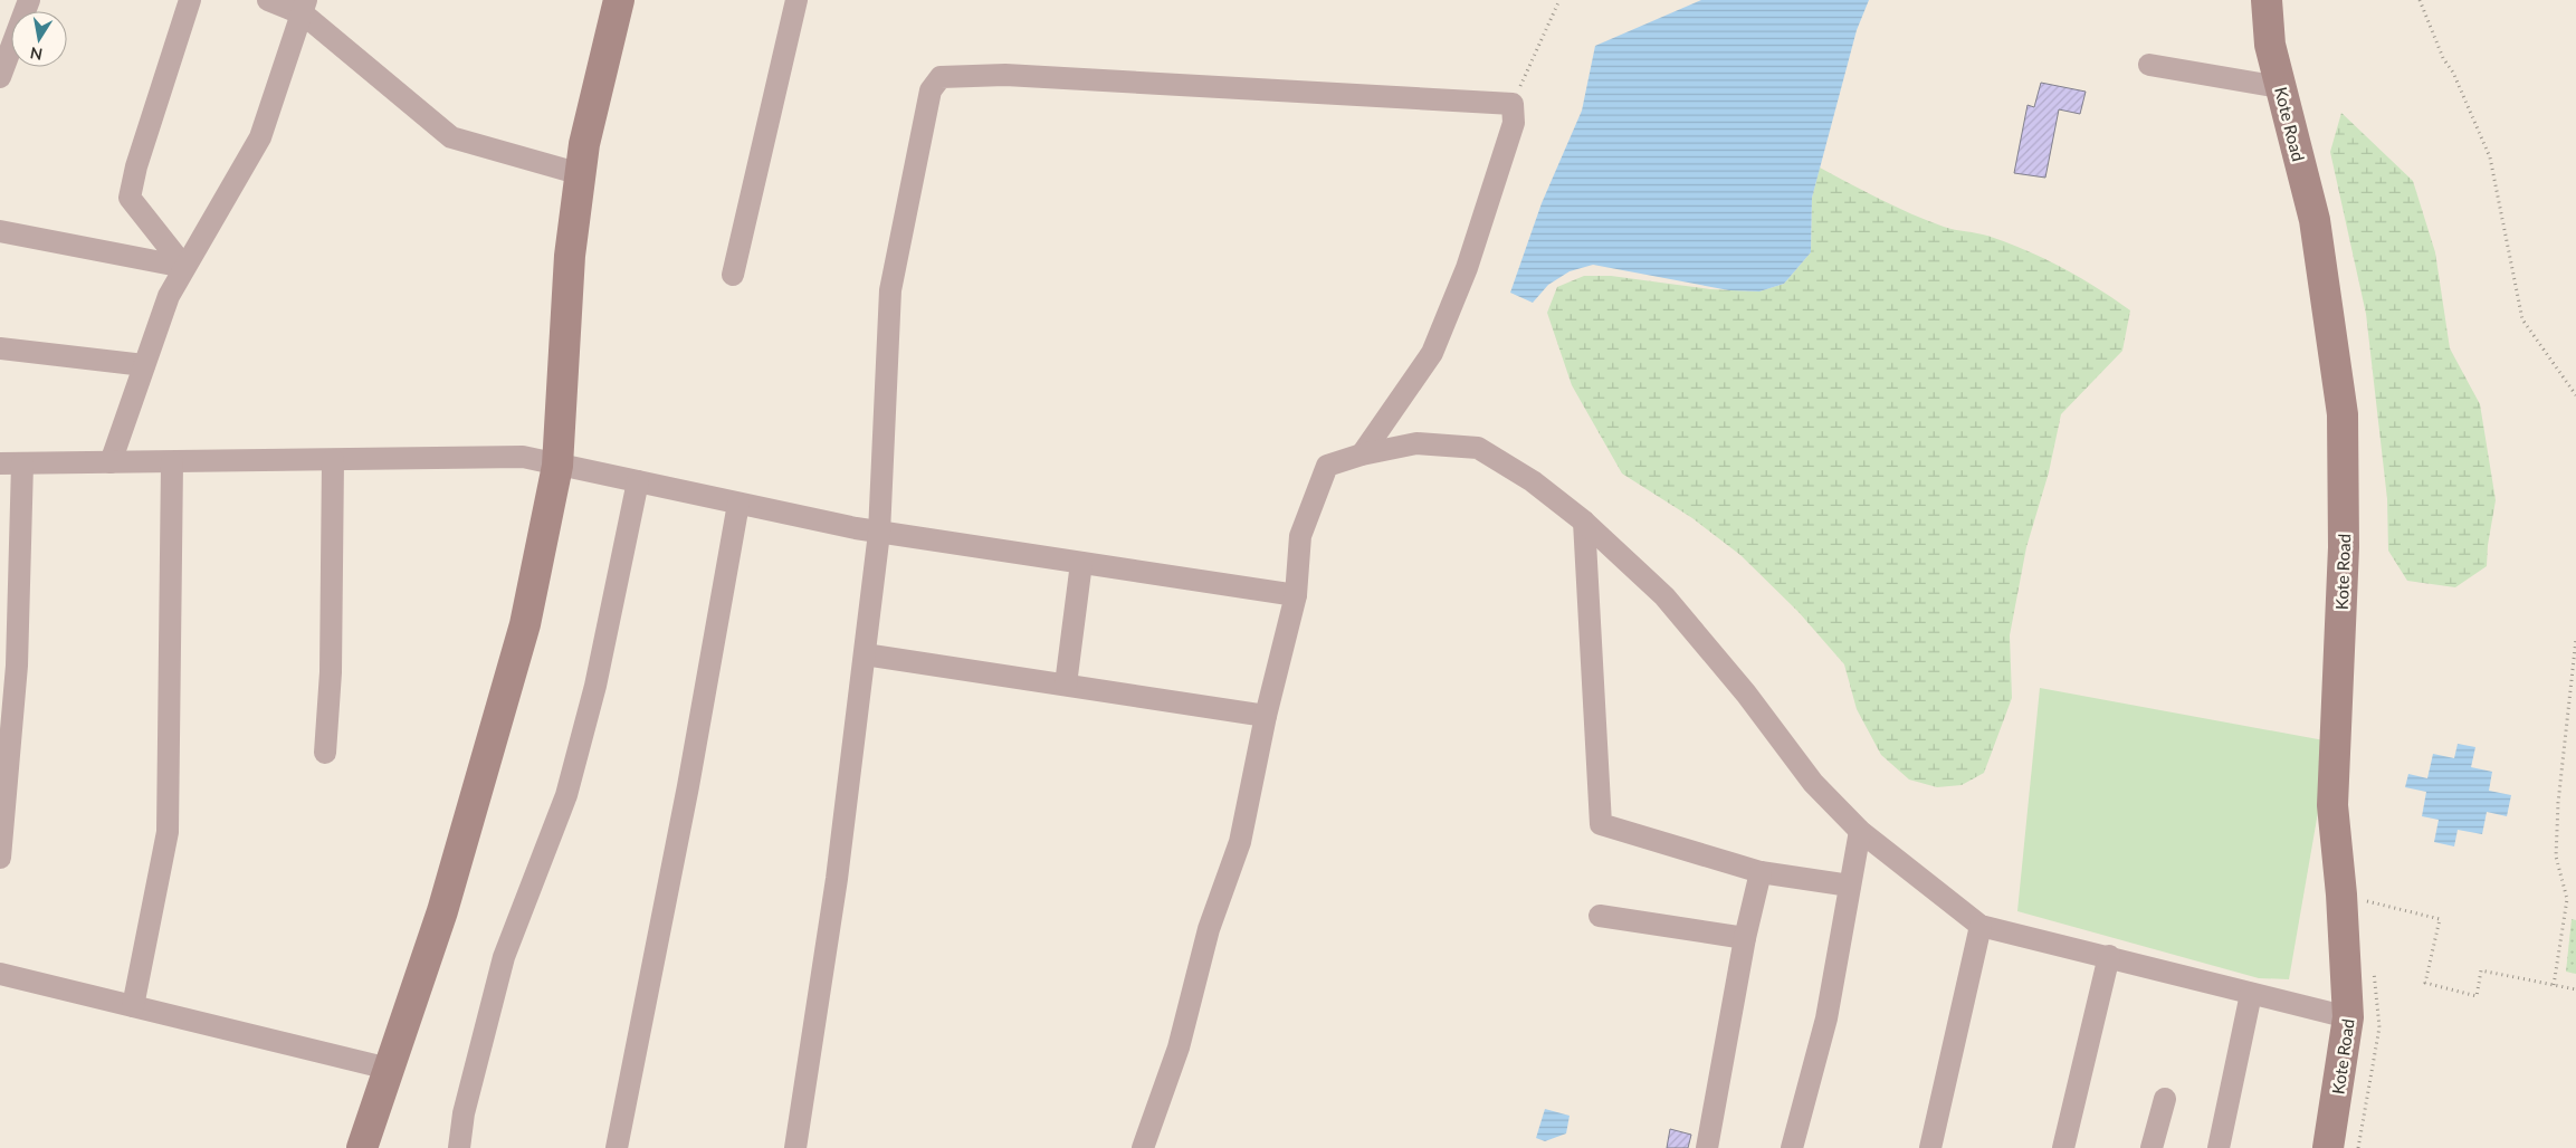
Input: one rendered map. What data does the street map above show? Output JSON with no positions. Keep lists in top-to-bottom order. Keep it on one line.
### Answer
{"streets":{"street":["Kote Road"]},"north":"bottom"}
